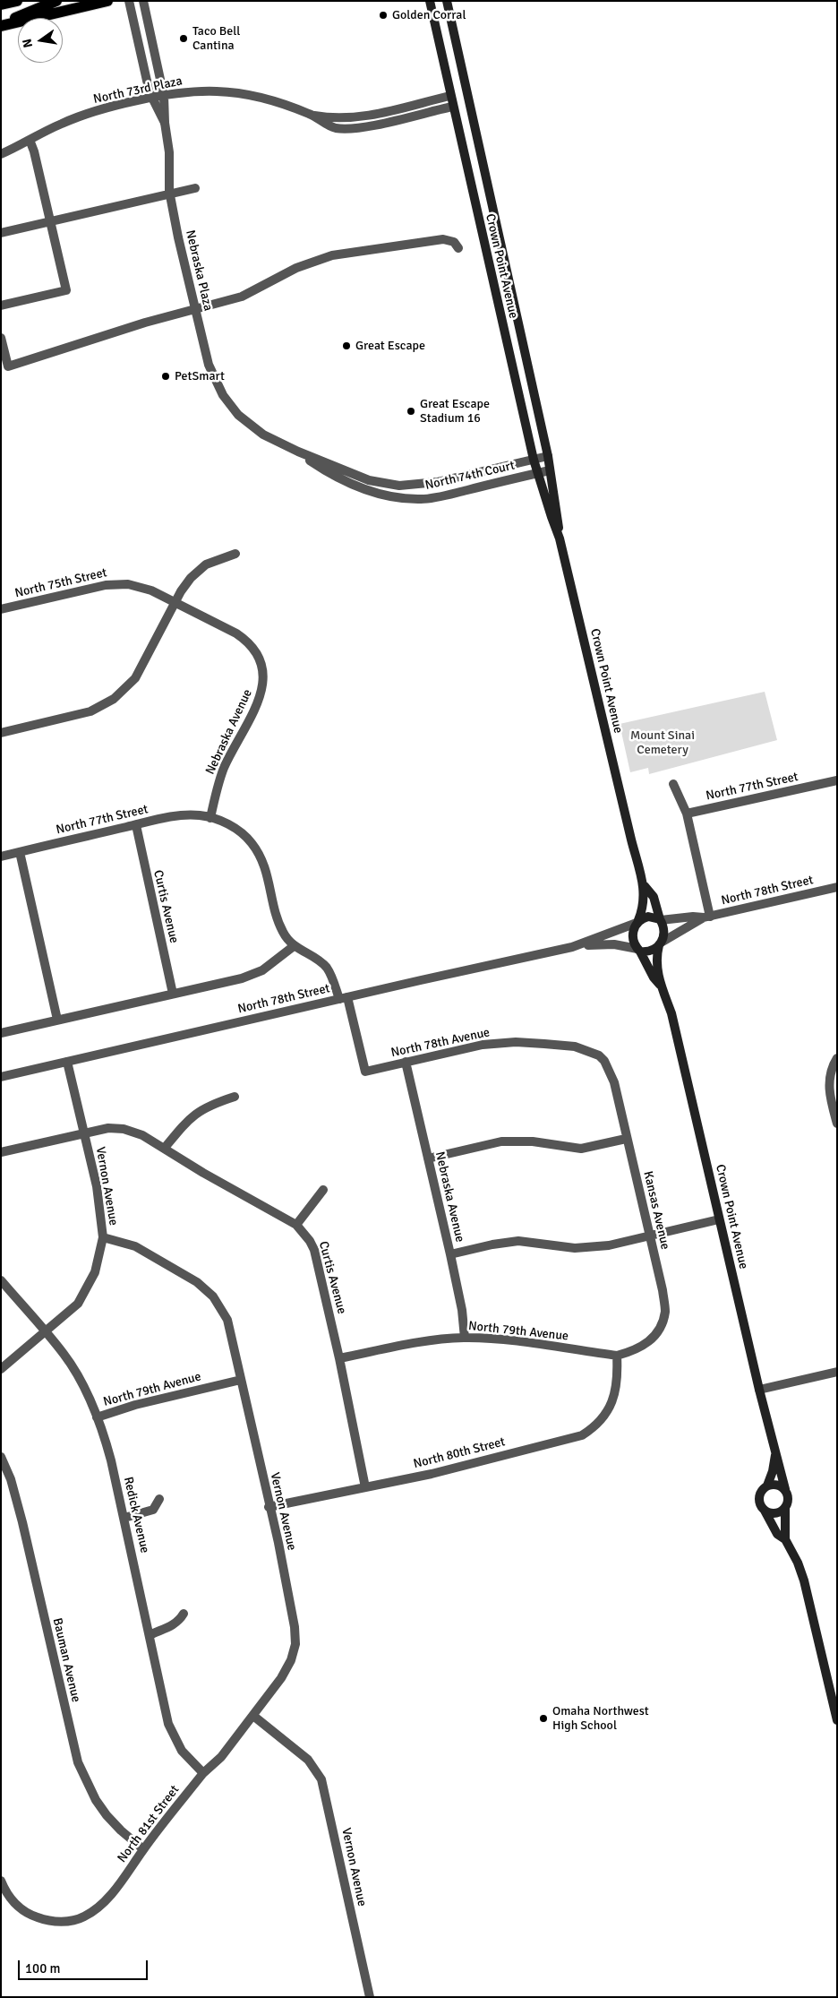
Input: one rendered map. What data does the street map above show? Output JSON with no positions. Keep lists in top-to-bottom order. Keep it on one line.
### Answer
{"streets":{"main road":["Crown Point Avenue"],"street":["North 73rd Plaza","Nebraska Plaza","North 74th Court","North 75th Street","Nebraska Avenue","North 77th Street","North 78th Street","Curtis Avenue","North 78th Avenue","Vernon Avenue","Kansas Avenue","North 79th Avenue","North 80th Street","Redick Avenue","Bauman Avenue","North 81st Street"]},"crossings":[["North 73rd Plaza","Crown Point Avenue"],["North 73rd Plaza","Nebraska Plaza"],["Crown Point Avenue","North 74th Court"],["Nebraska Plaza","North 74th Court"],["North 75th Street","Nebraska Avenue"],["Nebraska Avenue","North 77th Street"],["Nebraska Avenue","North 78th Avenue"],["Nebraska Avenue","North 79th Avenue"],["North 77th Street","Curtis Avenue"],["North 78th Street","North 78th Avenue"],["North 78th Street","Vernon Avenue"],["Curtis Avenue","Vernon Avenue"],["Curtis Avenue","North 79th Avenue"],["Curtis Avenue","North 80th Street"],["North 78th Avenue","Kansas Avenue"],["Vernon Avenue","North 79th Avenue"],["Vernon Avenue","North 80th Street"],["Vernon Avenue","North 81st Street"],["Kansas Avenue","North 79th Avenue"],["Kansas Avenue","North 80th Street"],["North 79th Avenue","North 80th Street"],["North 79th Avenue","Redick Avenue"],["Redick Avenue","North 81st Street"],["Bauman Avenue","North 81st Street"]],"parks":["Mount Sinai Cemetery"],"places":["Golden Corral","Taco Bell Cantina","Great Escape","PetSmart","Great Escape Stadium 16","Omaha Northwest High School"],"scale_bar":"100 m","north":"left"}
